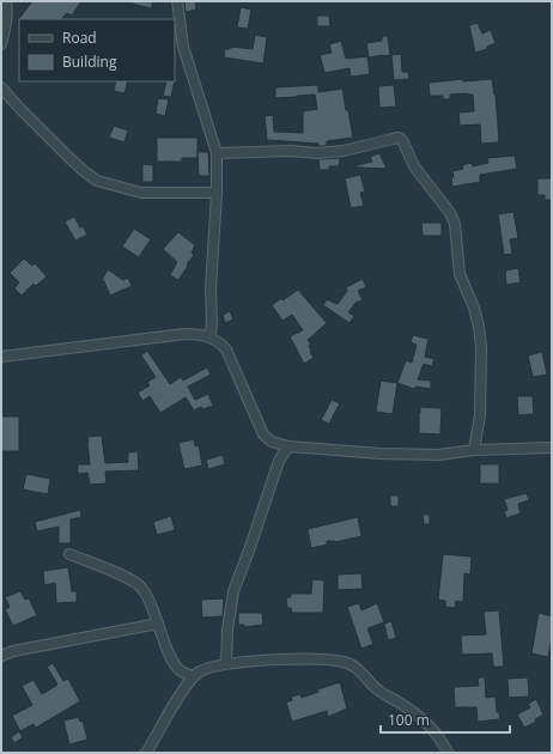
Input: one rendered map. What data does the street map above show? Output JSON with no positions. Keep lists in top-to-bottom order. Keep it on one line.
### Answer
{"legend":["Road","Building"],"scale_bar":"100 m"}
